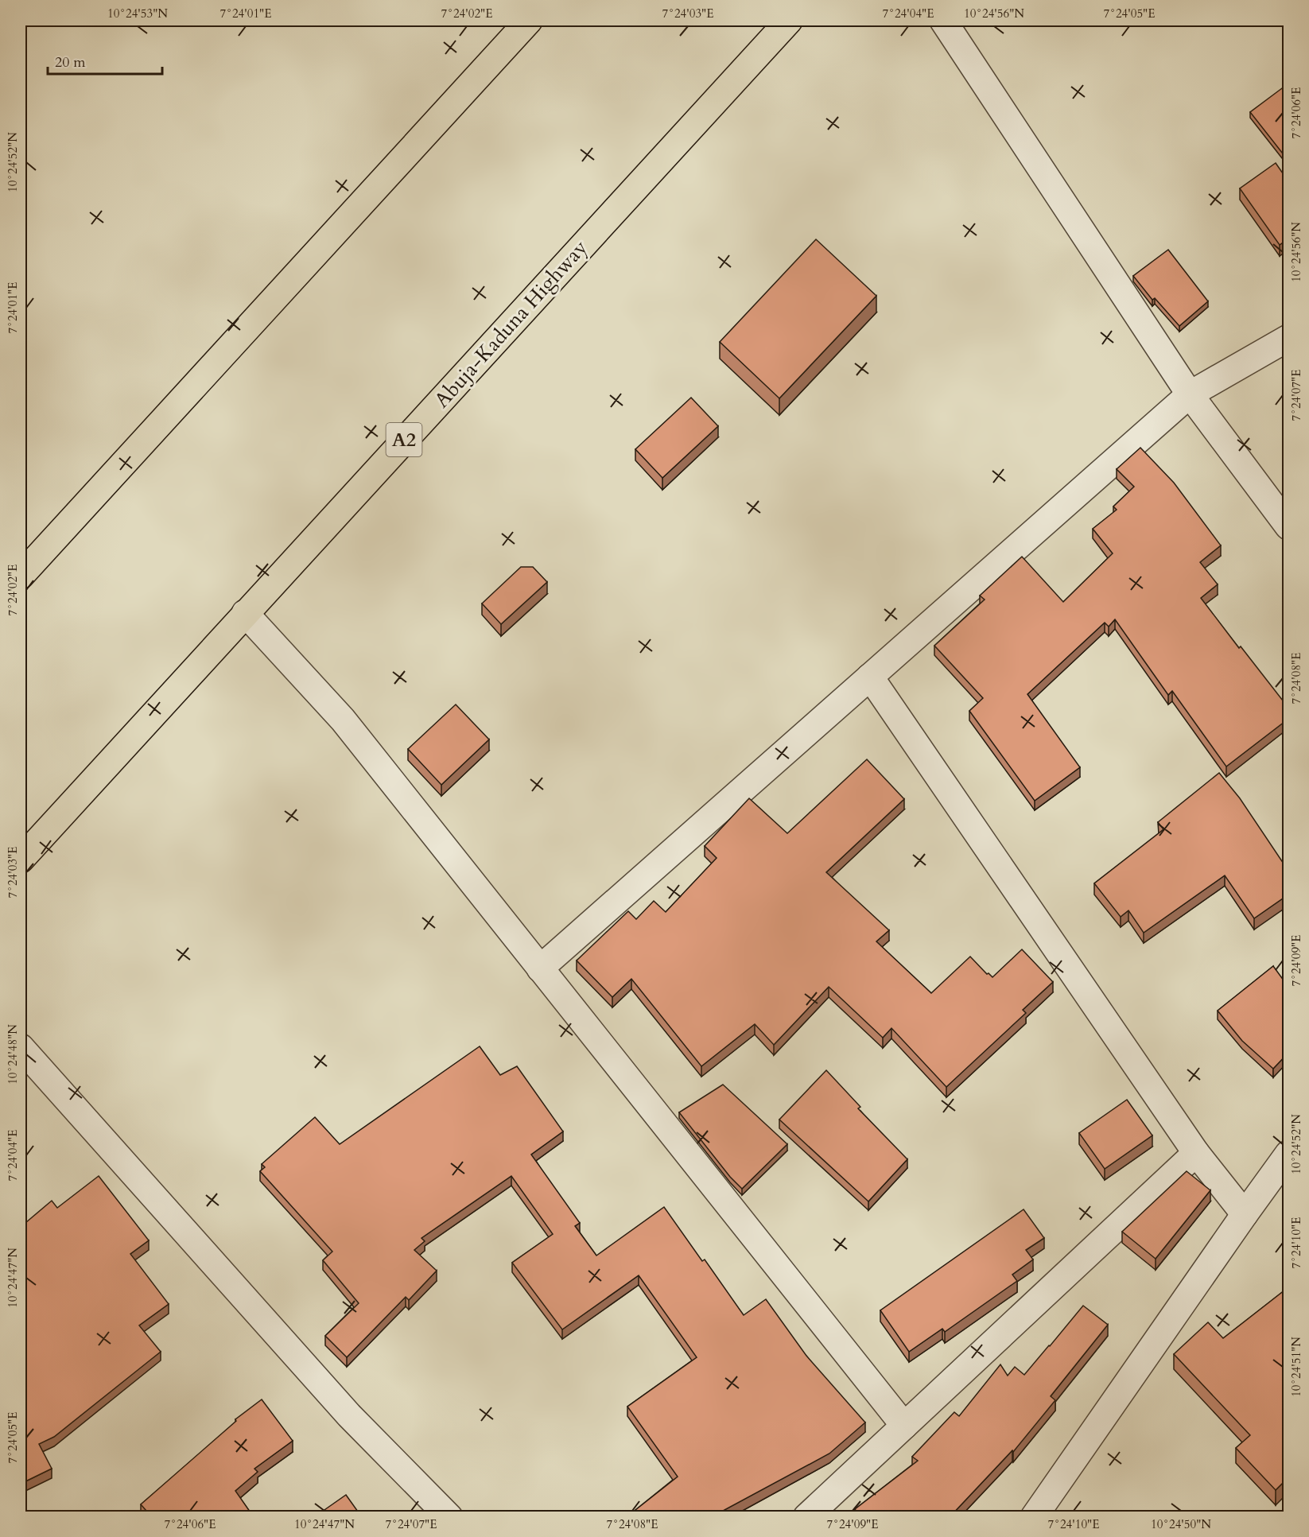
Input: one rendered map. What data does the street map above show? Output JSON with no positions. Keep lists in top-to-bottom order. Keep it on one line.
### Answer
{"streets":{"highway":["Abuja-Kaduna Highway","A2"]},"scale_bar":"20 m","coordinates":["10°24'53\"N","7°24'01\"E","7°24'02\"E","7°24'03\"E","7°24'04\"E","10°24'56\"N","7°24'05\"E","7°24'06\"E","10°24'52\"N","7°24'07\"E","7°24'08\"E","7°24'09\"E","10°24'48\"N","7°24'10\"E","10°24'47\"N","10°24'51\"N","10°24'50\"N"]}
